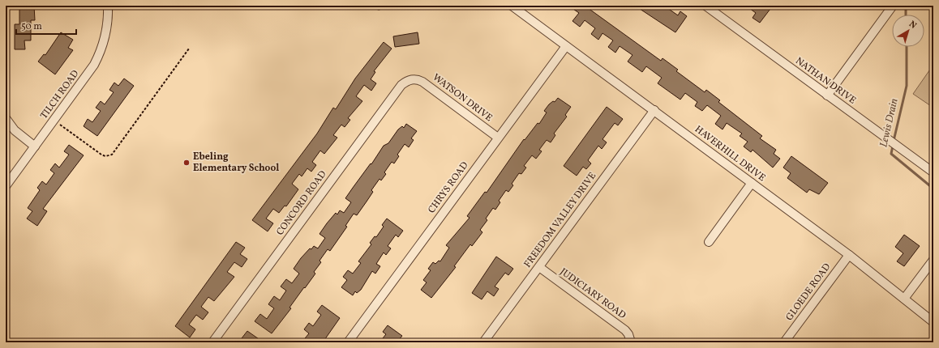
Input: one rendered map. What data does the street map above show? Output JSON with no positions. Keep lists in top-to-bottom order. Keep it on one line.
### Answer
{"streets":{"street":["NATHAN DRIVE","TILCH ROAD","WATSON DRIVE","HAVERHILL DRIVE","CHRYS ROAD","CONCORD ROAD","FREEDOM VALLEY DRIVE","GLOEDE ROAD","JUDICIARY ROAD"]},"crossings":[["WATSON DRIVE","CHRYS ROAD"],["WATSON DRIVE","CONCORD ROAD"],["HAVERHILL DRIVE","CHRYS ROAD"],["HAVERHILL DRIVE","FREEDOM VALLEY DRIVE"],["HAVERHILL DRIVE","GLOEDE ROAD"],["FREEDOM VALLEY DRIVE","JUDICIARY ROAD"]],"water":["Lewis Drain"],"places":["Ebeling Elementary School"],"scale_bar":"50 m","north":"top right"}
